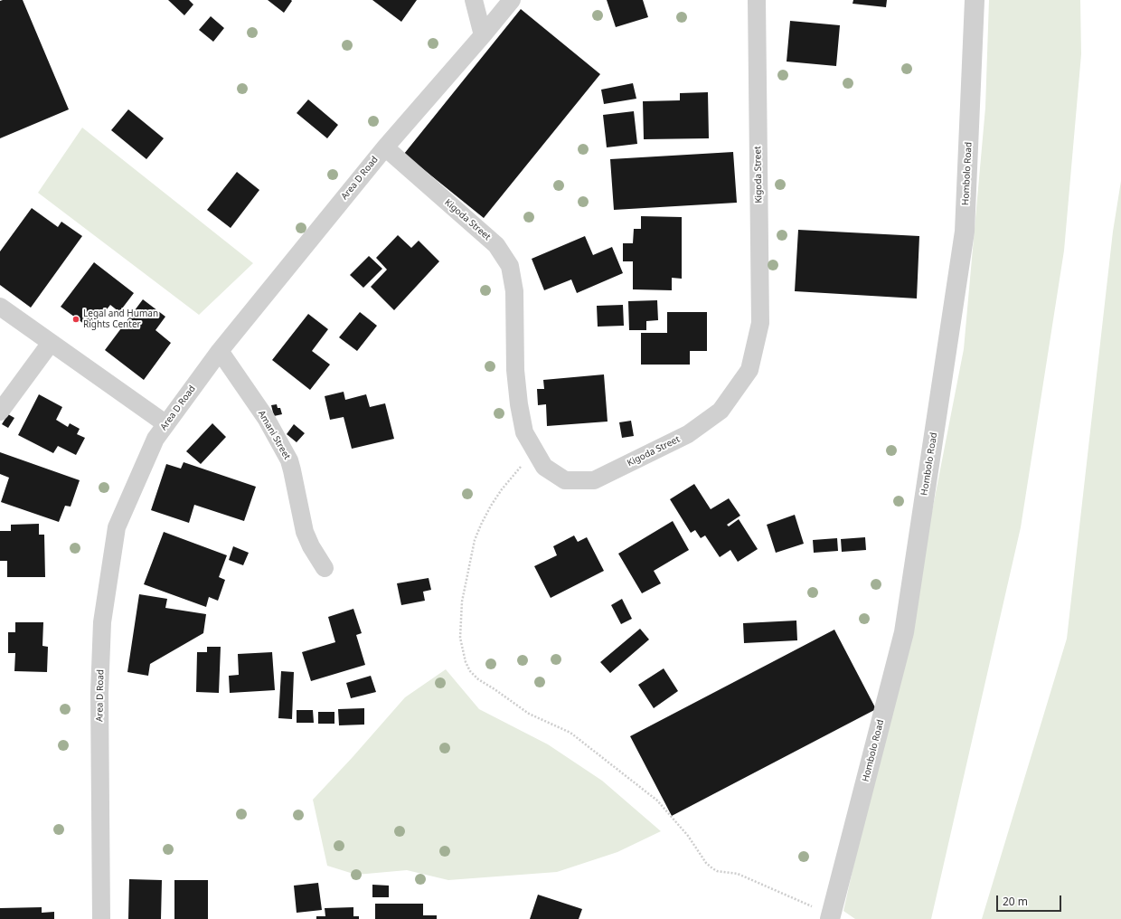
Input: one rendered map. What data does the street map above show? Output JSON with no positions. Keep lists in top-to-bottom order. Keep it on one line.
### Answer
{"streets":{"street":["Hombolo Road","Kigoda Street","Area D Road","Amani Street"]},"crossings":[["Kigoda Street","Area D Road"],["Area D Road","Amani Street"]],"places":["Legal and Human Rights Center"],"scale_bar":"20 m"}
